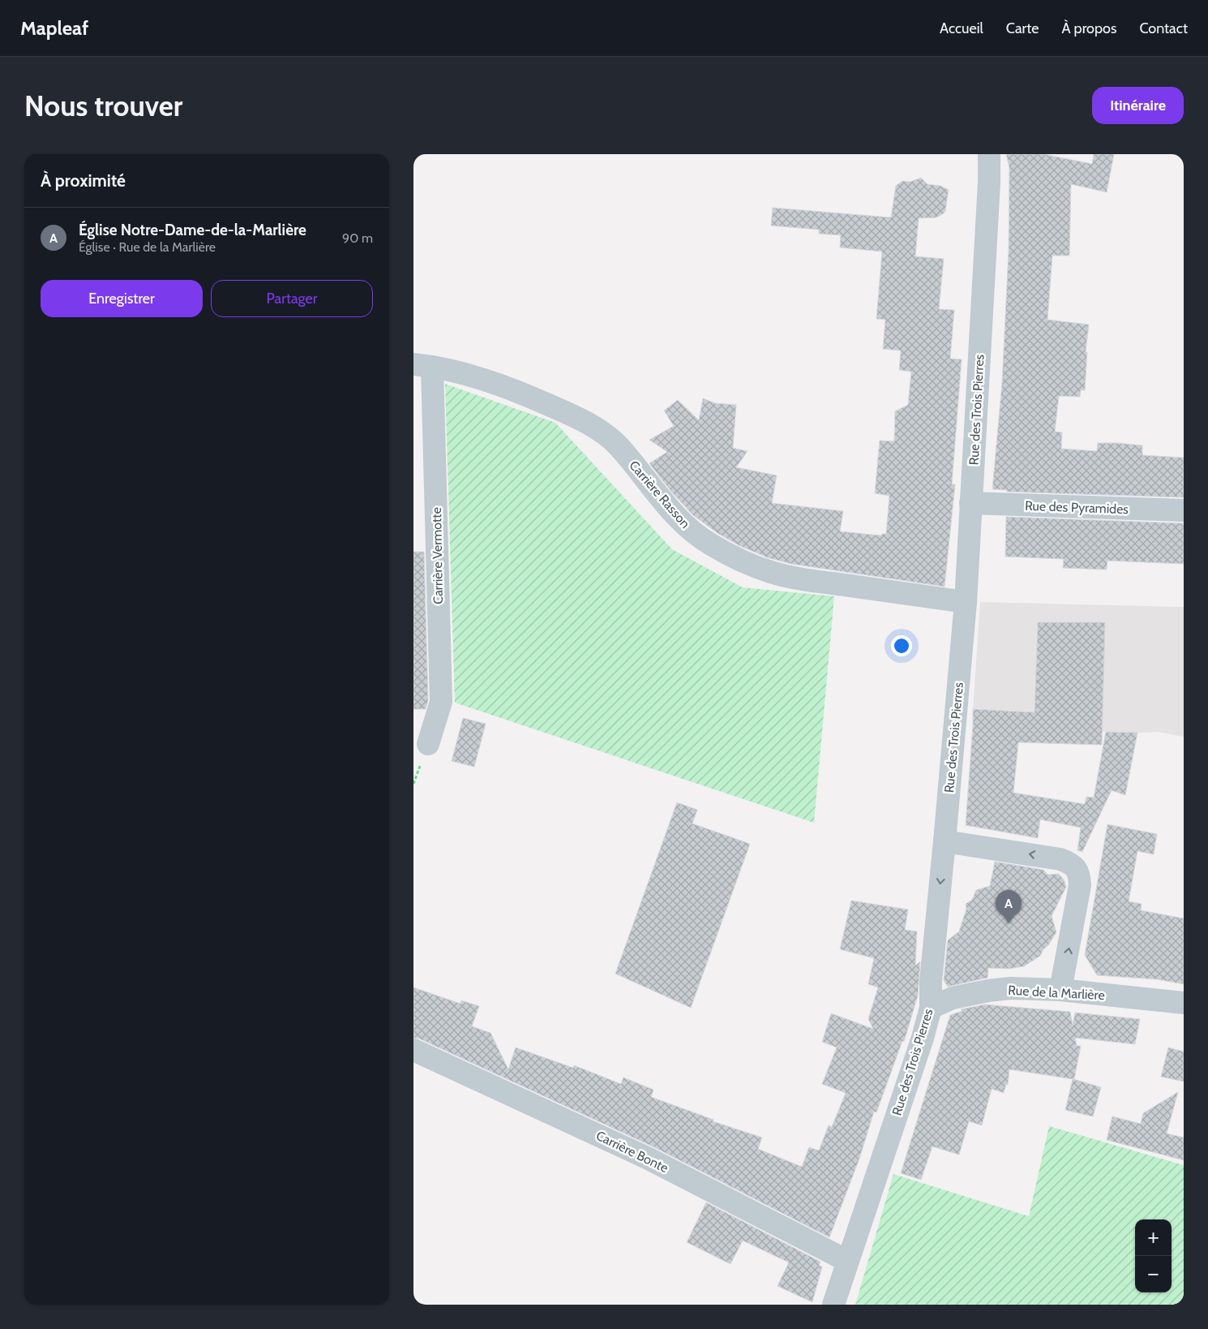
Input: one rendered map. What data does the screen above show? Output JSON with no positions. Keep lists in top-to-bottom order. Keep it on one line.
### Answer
{"streets":{"street":["Rue des Trois Pierres","Carrière Rasson","Rue des Pyramides","Carrière Vermotte","Rue de la Marlière","Carrière Bonte"]},"crossings":[["Rue des Trois Pierres","Carrière Rasson"],["Rue des Trois Pierres","Rue des Pyramides"],["Rue des Trois Pierres","Rue de la Marlière"],["Rue des Trois Pierres","Carrière Bonte"],["Carrière Rasson","Carrière Vermotte"]],"page":{"header":"Mapleaf","nav":["Accueil","Carte","À propos","Contact"],"buttons":["Itinéraire",["Enregistrer","Partager"]],"title":"Nous trouver","heading":"À proximité","list":[{"mark":"A","name":"Église Notre-Dame-de-la-Marlière","note":"Église · Rue de la Marlière","value":"90 m"}],"pins":"A","map_buttons":["+","−"]}}
